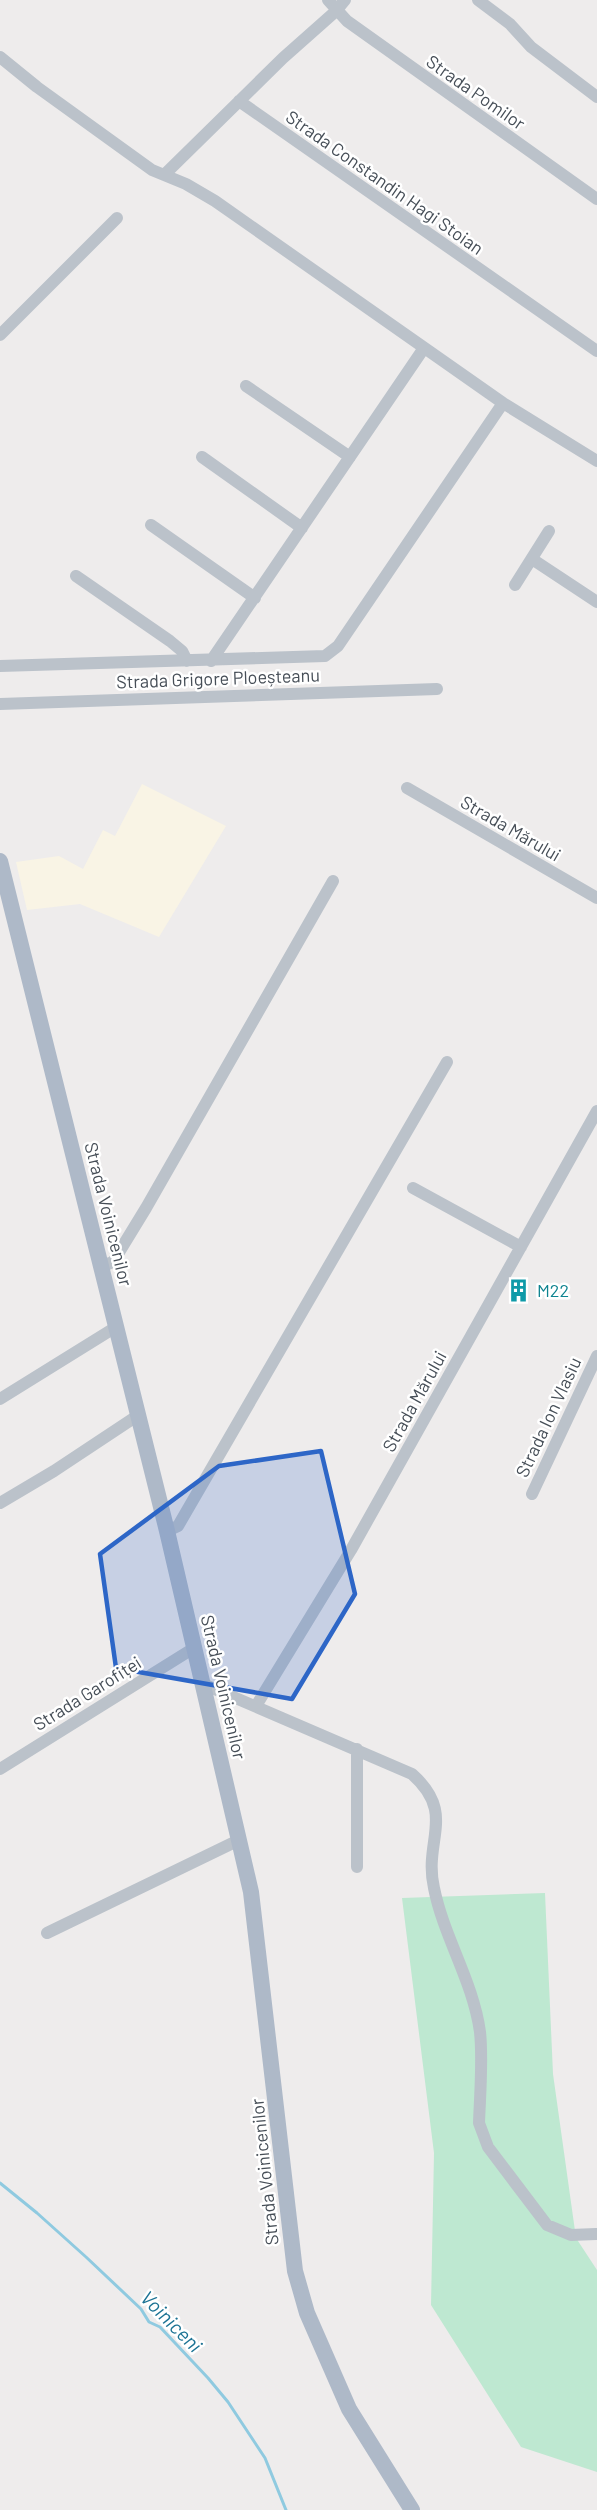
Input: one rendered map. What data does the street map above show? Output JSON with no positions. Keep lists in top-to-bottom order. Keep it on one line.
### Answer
{"streets":{"main road":["Strada Voinicenilor"],"street":["Strada Pomilor","Strada Constandin Hagi Stoian","Strada Grigore Ploeșteanu","Strada Mărului","Strada Ion Vlasiu","Strada Garofiței"]},"crossings":[["Strada Voinicenilor","Strada Garofiței"]],"water":["Voiniceni"],"places":{"building":["M22"]}}
